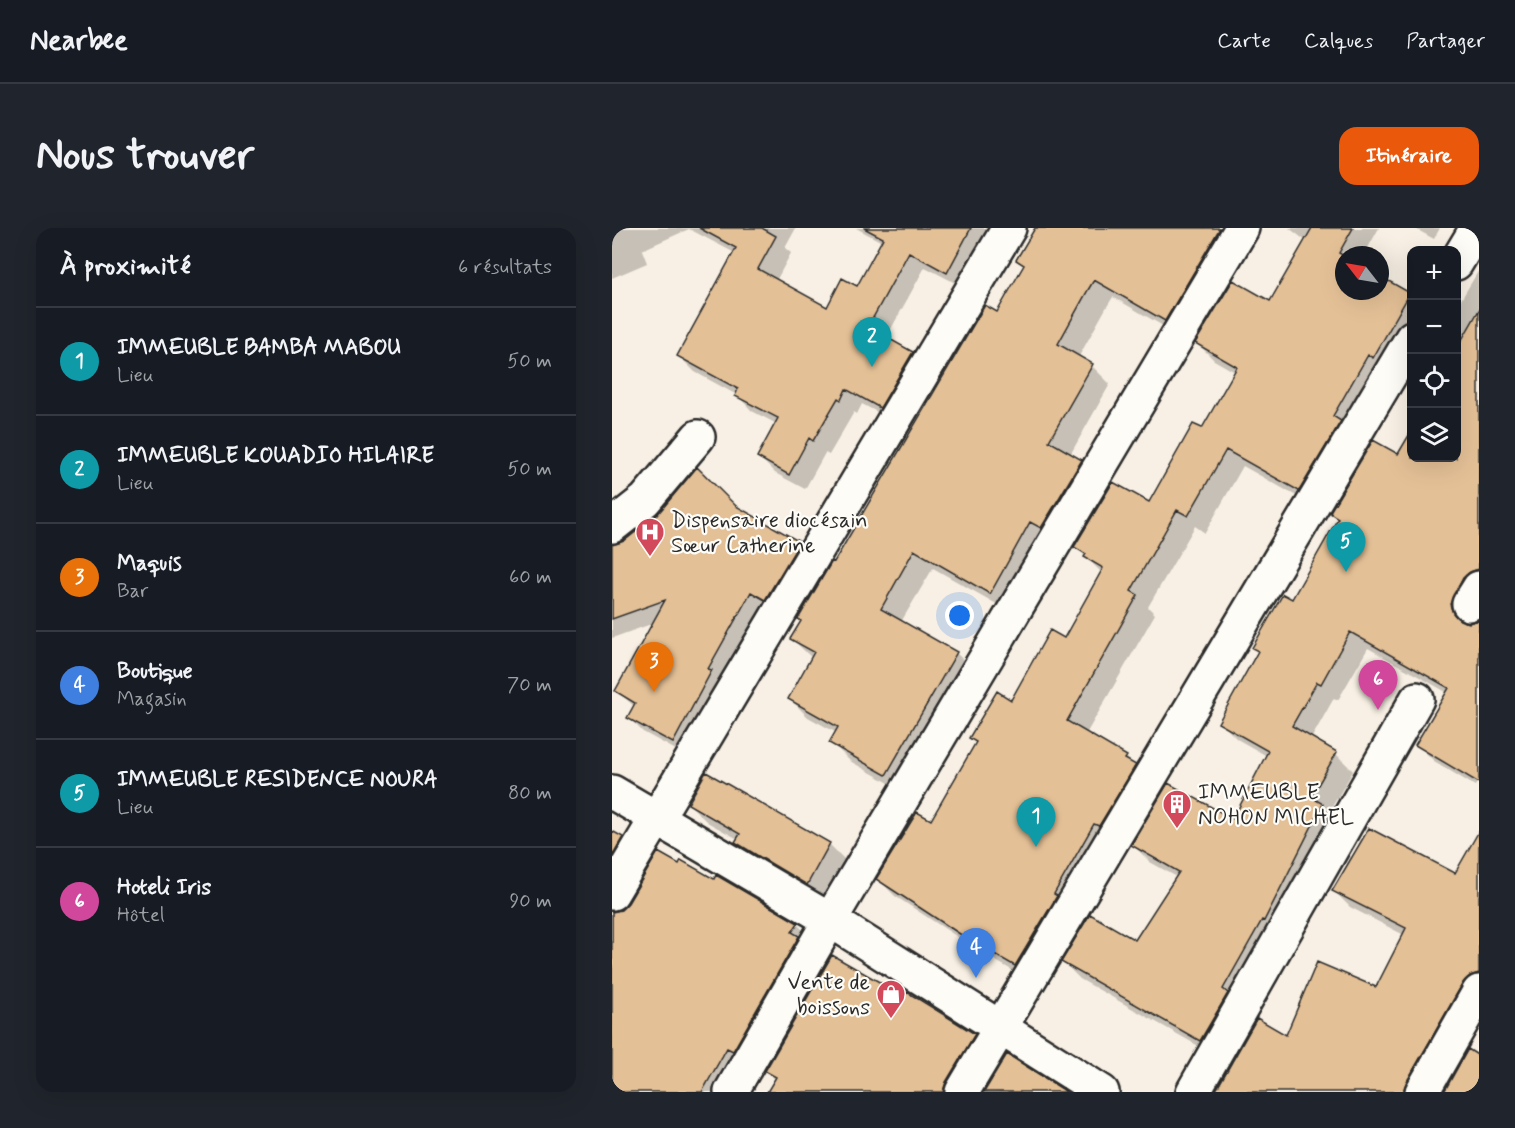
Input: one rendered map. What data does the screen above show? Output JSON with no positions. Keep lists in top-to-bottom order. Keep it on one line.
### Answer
{"places":{"hospital":["Dispensaire diocésain Sœur Catherine"],"building":["IMMEUBLE NOHON MICHEL"],"shop":["Vente de boissons"]},"north":"top left","page":{"header":"Nearbee","nav":["Carte","Calques","Partager"],"buttons":"Itinéraire","title":"Nous trouver","heading":["À proximité","6 résultats"],"map_buttons":["+","−"],"list":[{"mark":"1","name":"IMMEUBLE BAMBA MABOU","note":"Lieu","value":"50 m"},{"mark":"2","name":"IMMEUBLE KOUADIO HILAIRE","note":"Lieu","value":"50 m"},{"mark":"3","name":"Maquis","note":"Bar","value":"60 m"},{"mark":"4","name":"Boutique","note":"Magasin","value":"70 m"},{"mark":"5","name":"IMMEUBLE RESIDENCE NOURA","note":"Lieu","value":"80 m"},{"mark":"6","name":"Hoteli Iris","note":"Hôtel","value":"90 m"}],"pins":["2","5","3","6","1","4"]}}
